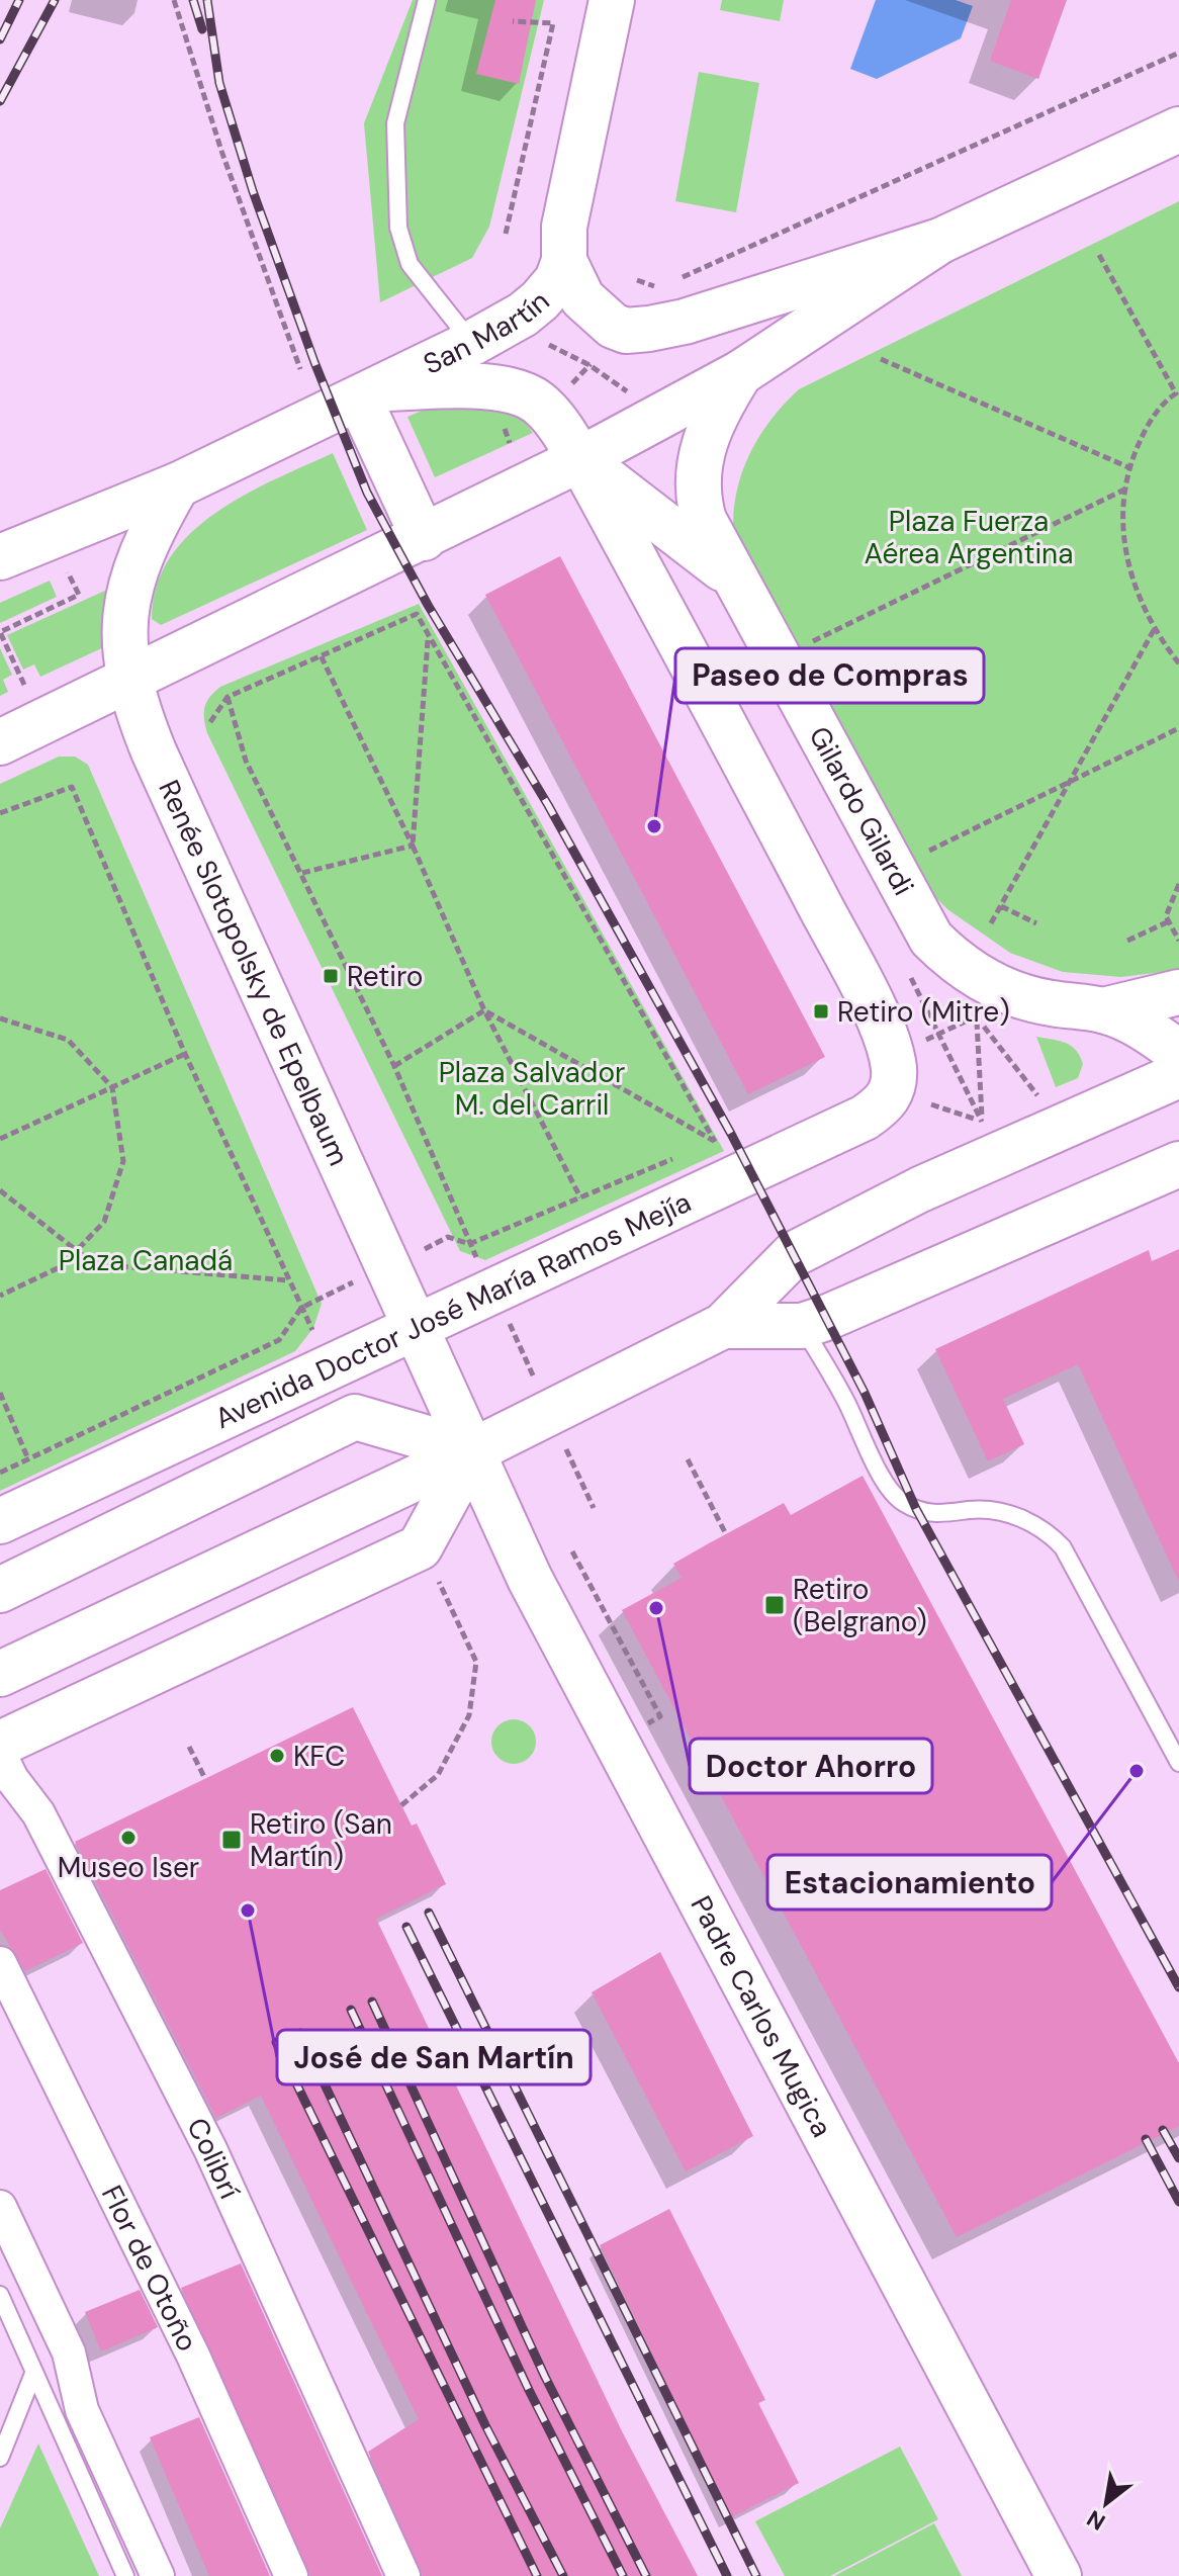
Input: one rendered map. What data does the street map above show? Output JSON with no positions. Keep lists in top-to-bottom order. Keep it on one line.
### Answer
{"streets":{"main road":["San Martín","Gilardo Gilardi","Renée Slotopolsky de Epelbaum","Avenida Doctor José María Ramos Mejía","Padre Carlos Mugica"],"street":["Colibrí","Flor de Otoño"]},"crossings":[["San Martín","Gilardo Gilardi"],["San Martín","Renée Slotopolsky de Epelbaum"],["Renée Slotopolsky de Epelbaum","Avenida Doctor José María Ramos Mejía"],["Renée Slotopolsky de Epelbaum","Padre Carlos Mugica"],["Avenida Doctor José María Ramos Mejía","Padre Carlos Mugica"]],"parks":["Plaza Fuerza Aérea Argentina","Plaza Salvador M. del Carril","Plaza Canadá"],"places":{"other":["Paseo de Compras","Doctor Ahorro","KFC","Estacionamiento","Museo Iser","José de San Martín"],"transit":["Retiro","Retiro (Mitre)","Retiro (Belgrano)","Retiro (San Martín)"]},"north":"bottom left"}
